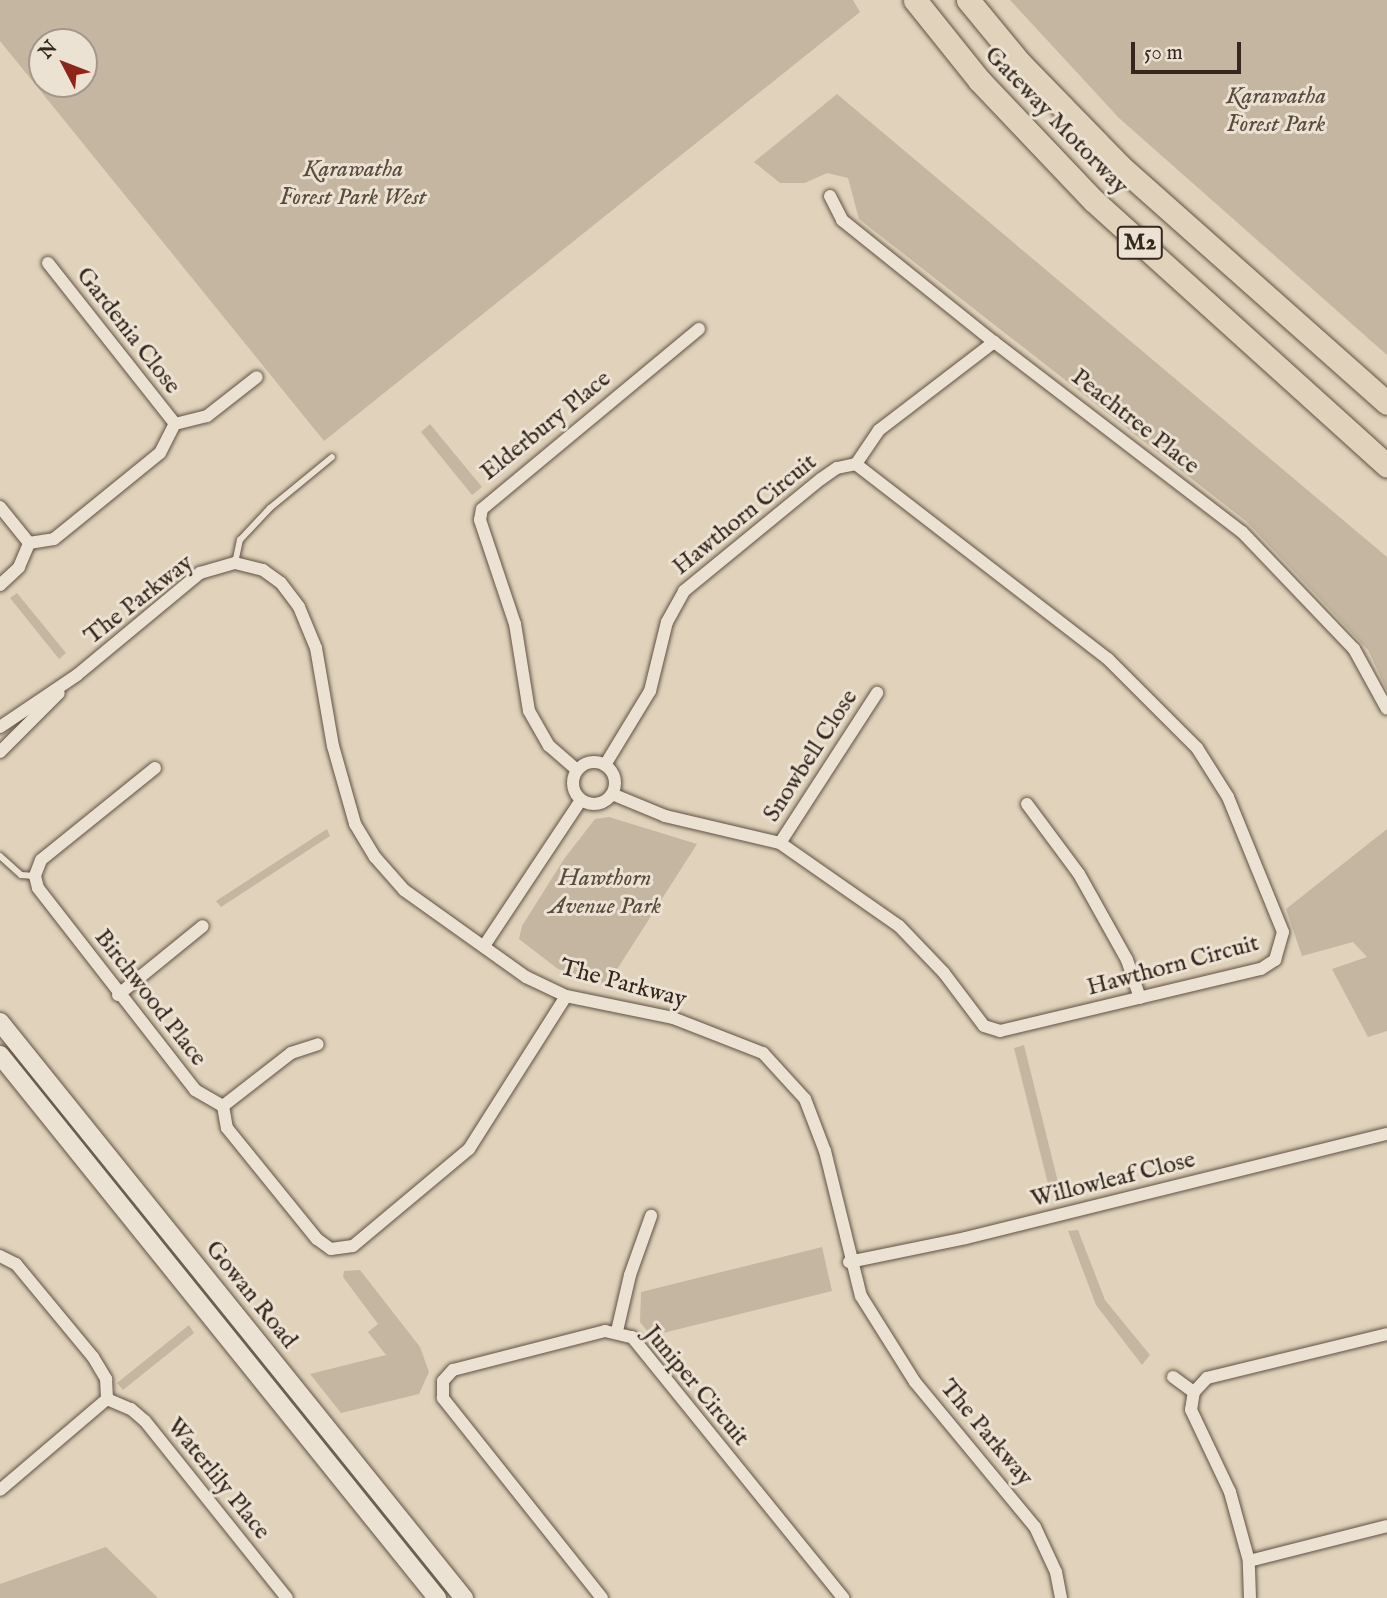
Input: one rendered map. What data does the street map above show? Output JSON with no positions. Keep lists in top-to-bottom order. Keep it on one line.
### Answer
{"streets":{"highway":["Gateway Motorway","M2"],"main road":["Gowan Road"],"street":["Gardenia Close","Peachtree Place","Elderbury Place","Hawthorn Circuit","The Parkway","Snowbell Close","Birchwood Place","Willowleaf Close","Juniper Circuit","Waterlily Place"]},"crossings":[["Peachtree Place","Hawthorn Circuit"],["Elderbury Place","Hawthorn Circuit"],["Hawthorn Circuit","Snowbell Close"],["The Parkway","Willowleaf Close"]],"parks":["Karawatha Forest Park","Karawatha Forest Park West","Hawthorn Avenue Park"],"scale_bar":"50 m","north":"top left"}
